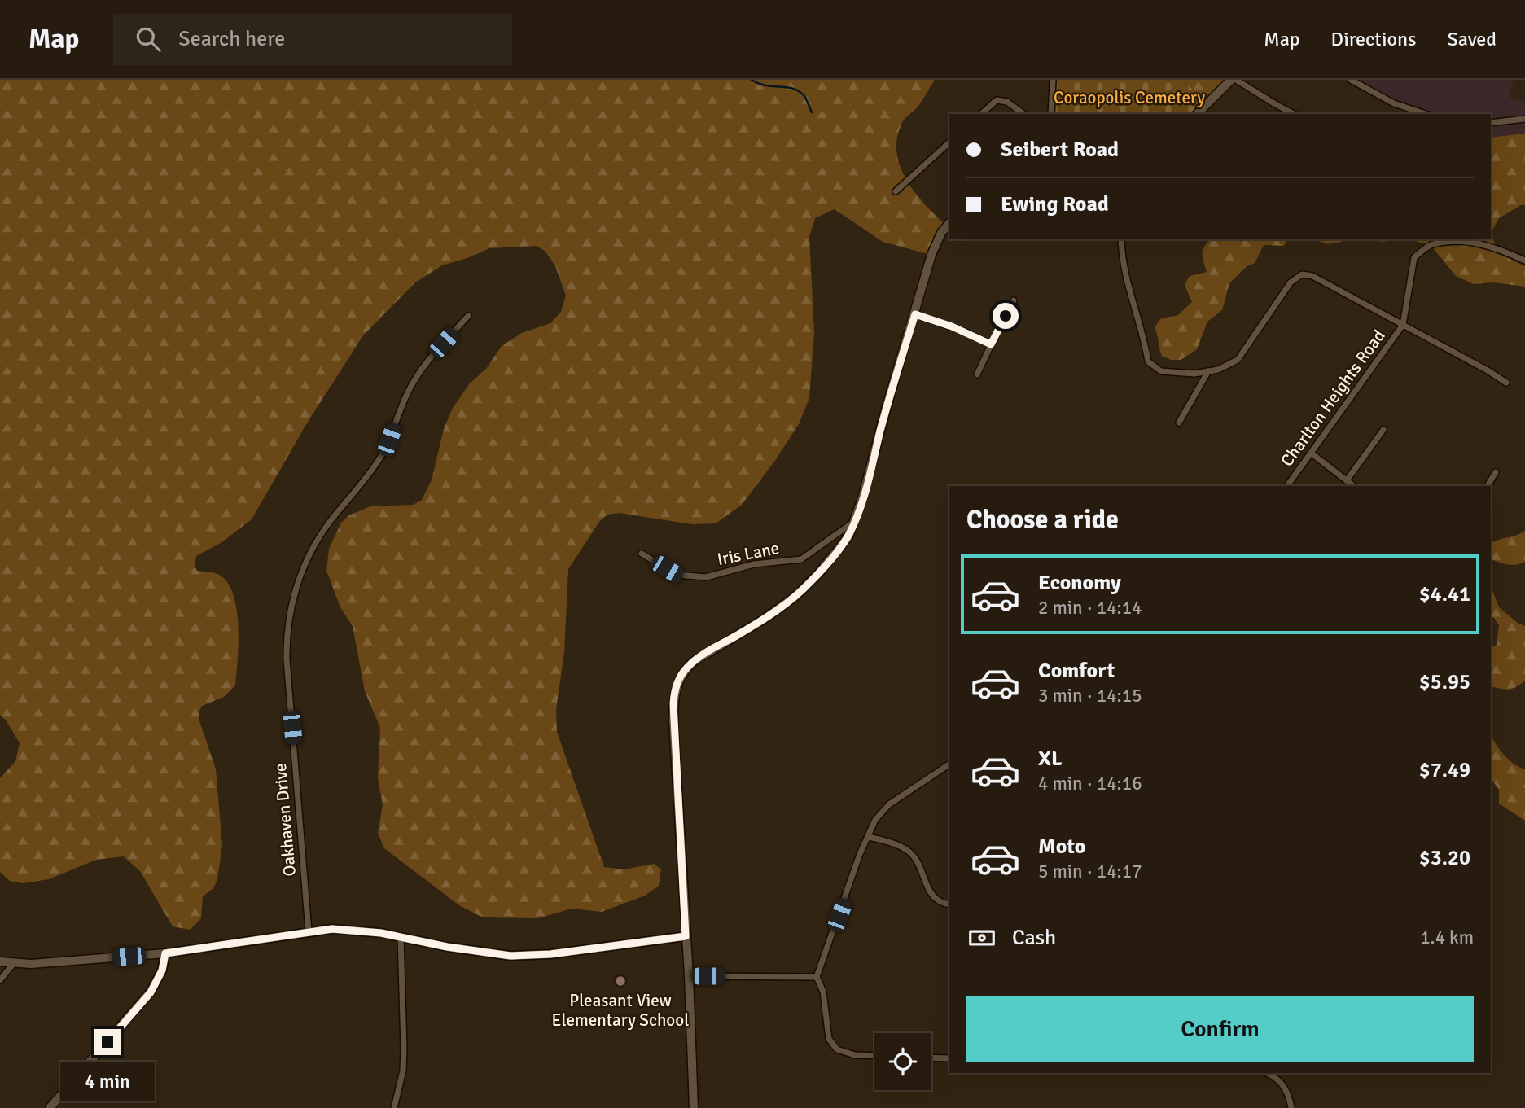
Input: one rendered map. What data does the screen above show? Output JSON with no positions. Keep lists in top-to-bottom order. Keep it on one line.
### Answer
{"streets":{"street":["Charlton Heights Road","Iris Lane","Oakhaven Drive"]},"parks":["Coraopolis Cemetery"],"places":["Pleasant View Elementary School"],"page":{"header":"Map","search":"Search here","nav":["Map","Directions","Saved"],"banner":["Seibert Road","Ewing Road"],"heading":"Choose a ride","list":[{"name":"Economy","note":"2 min · 14:14","value":"$4.41"},{"name":"Comfort","note":"3 min · 14:15","value":"$5.95"},{"name":"XL","note":"4 min · 14:16","value":"$7.49"},{"name":"Moto","note":"5 min · 14:17","value":"$3.20"}],"pay":["Cash","1.4 km"],"buttons":"Confirm","bubble":"4 min"}}
